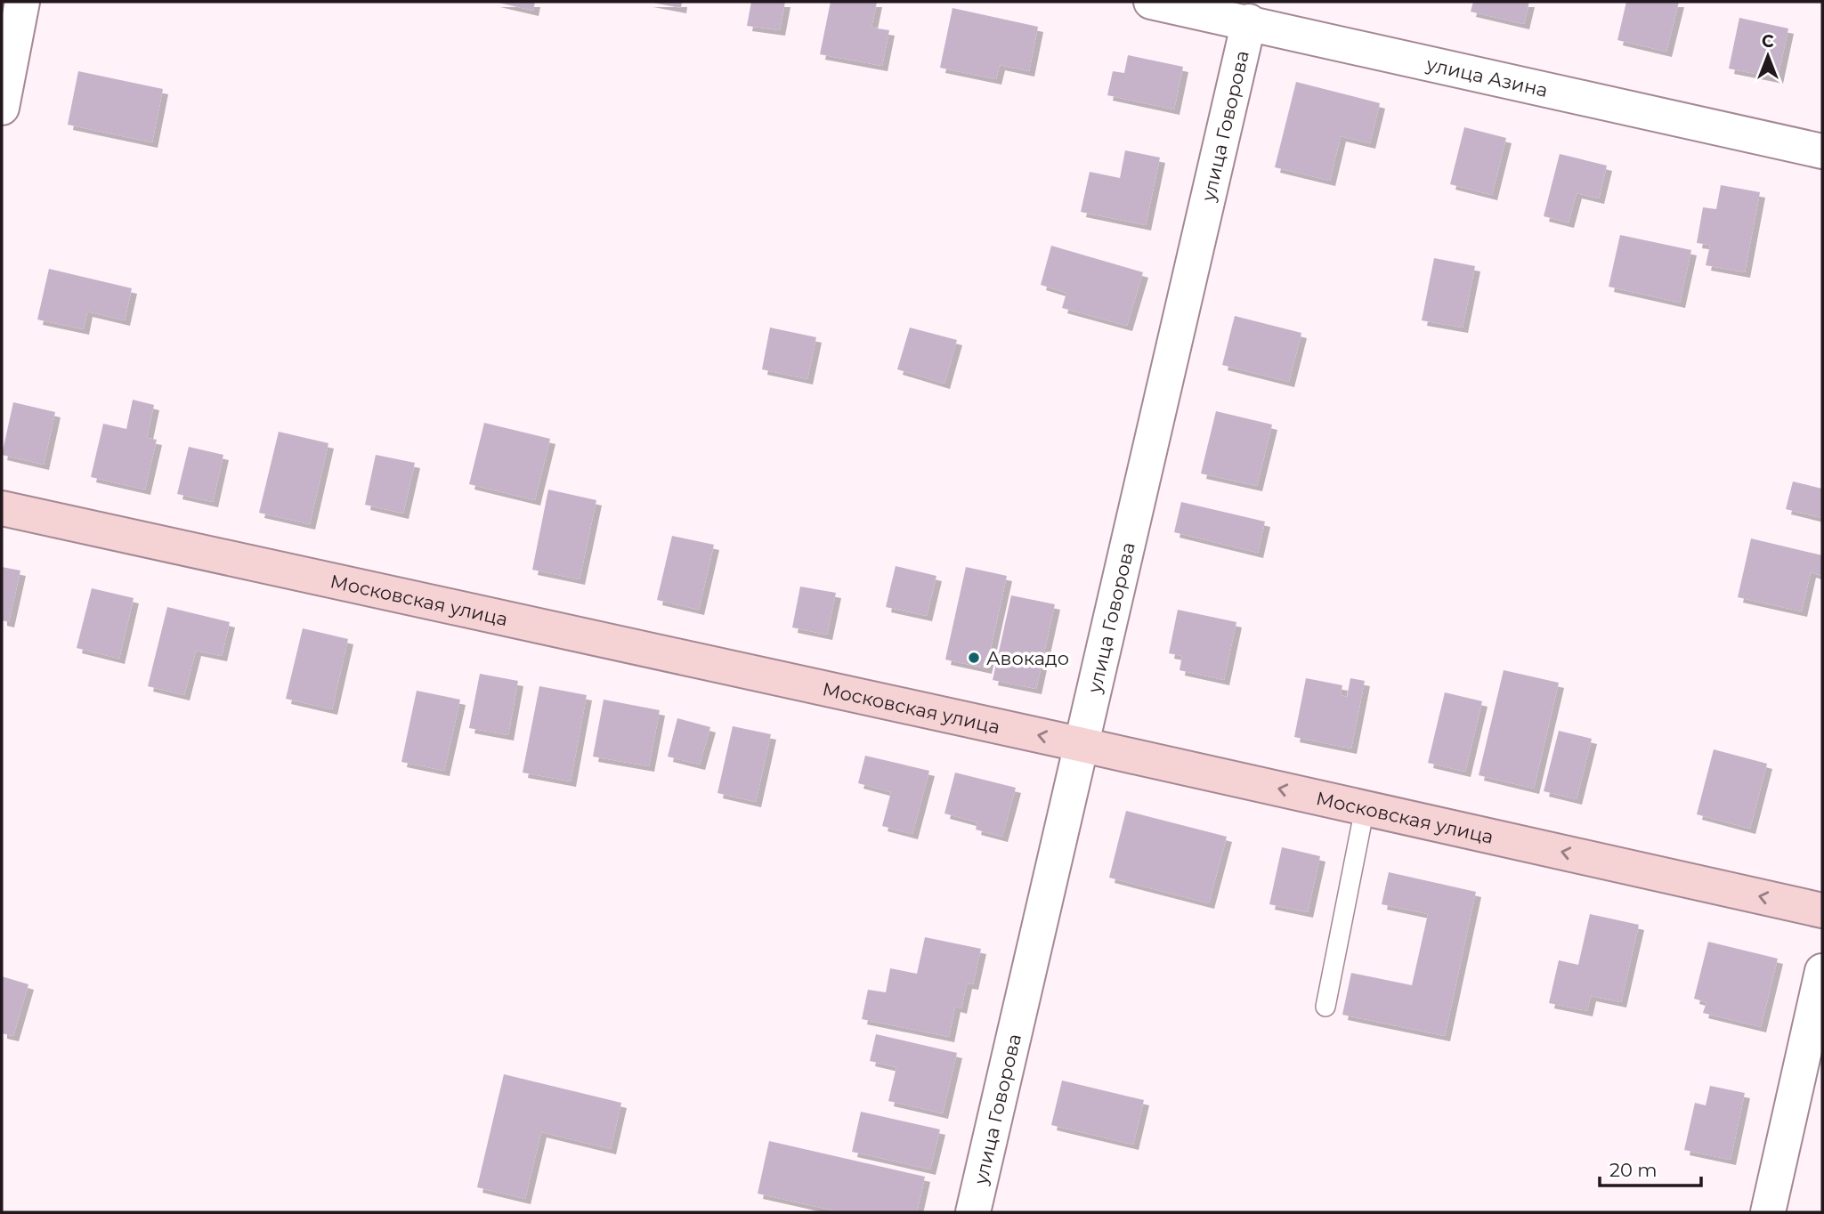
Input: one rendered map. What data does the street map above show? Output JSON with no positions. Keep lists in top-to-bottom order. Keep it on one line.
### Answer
{"streets":{"main road":["Московская улица"],"street":["улица Азина","улица Говорова"]},"crossings":[["улица Азина","улица Говорова"],["улица Говорова","Московская улица"]],"one_way":["Московская улица"],"places":["Авокадо"],"scale_bar":"20 m","north":"top"}
